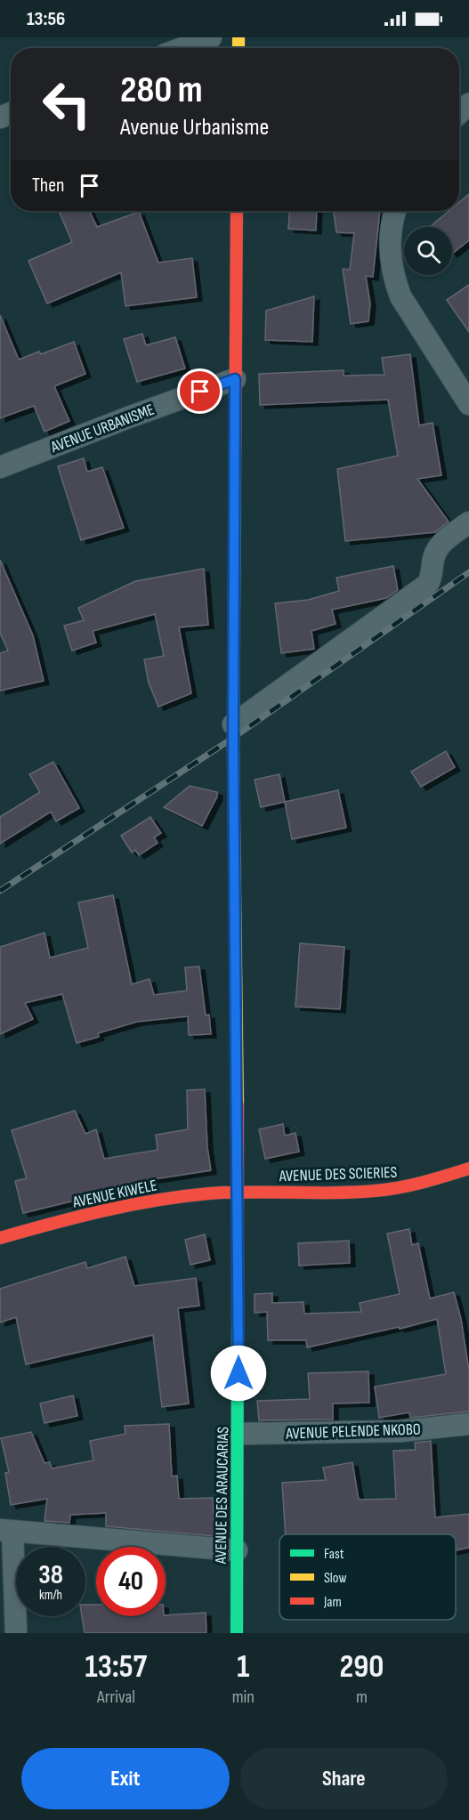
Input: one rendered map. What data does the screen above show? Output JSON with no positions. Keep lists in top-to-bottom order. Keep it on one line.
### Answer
{"streets":{"street":["AVENUE URBANISME","AVENUE DES SCIERIES","AVENUE KIWELE","AVENUE PELENDE NKOBO","AVENUE DES ARAUCARIAS"]},"crossings":[["AVENUE URBANISME","AVENUE DES ARAUCARIAS"],["AVENUE DES SCIERIES","AVENUE KIWELE"],["AVENUE DES SCIERIES","AVENUE DES ARAUCARIAS"],["AVENUE KIWELE","AVENUE DES ARAUCARIAS"],["AVENUE PELENDE NKOBO","AVENUE DES ARAUCARIAS"]],"legend":["Fast","Slow","Jam"],"page":{"status":"13:56","turn":["280 m","Avenue Urbanisme"],"then":"Then","speed":"38 km/h","limit":"40","eta":["13:57","Arrival","1","min","290","m"],"buttons":["Exit","Share"]}}
